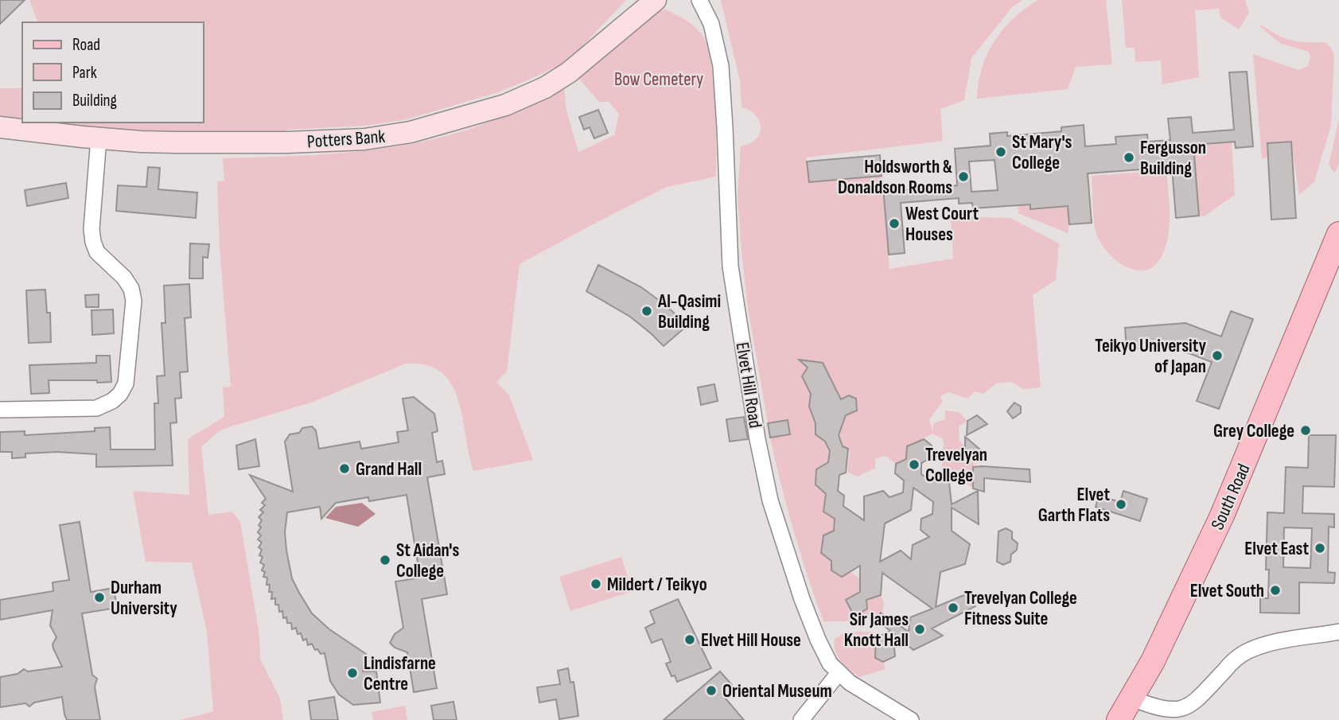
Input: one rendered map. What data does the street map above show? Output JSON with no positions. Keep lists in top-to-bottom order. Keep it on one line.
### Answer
{"streets":{"main road":["South Road"],"street":["Potters Bank","Elvet Hill Road"]},"parks":["Bow Cemetery"],"places":["St Mary's College","Fergusson Building","Holdsworth & Donaldson Rooms","West Court Houses","Al-Qasimi Building","Teikyo University of Japan","Grey College","Trevelyan College","Grand Hall","Elvet Garth Flats","Elvet East","St Aidan's College","Mildert / Teikyo","Elvet South","Durham University","Trevelyan College Fitness Suite","Sir James Knott Hall","Elvet Hill House","Lindisfarne Centre","Oriental Museum"],"legend":["Road","Park","Building"]}
